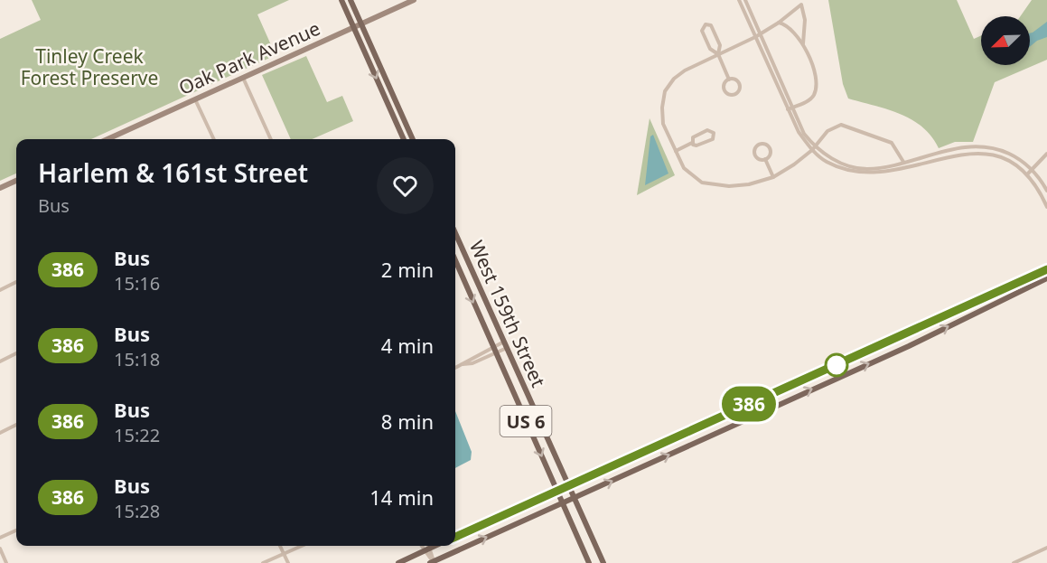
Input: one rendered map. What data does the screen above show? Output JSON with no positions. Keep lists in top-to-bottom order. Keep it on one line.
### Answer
{"streets":{"main road":["West 159th Street","US 6"],"street":["Oak Park Avenue"]},"parks":["Tinley Creek Forest Preserve"],"lines":["bus line 386"],"north":"bottom left","page":{"on_map":"386","heading":["Harlem & 161st Street","Bus"],"list":[{"mark":"386","name":"Bus","note":"15:16","value":"2 min"},{"mark":"386","name":"Bus","note":"15:18","value":"4 min"},{"mark":"386","name":"Bus","note":"15:22","value":"8 min"},{"mark":"386","name":"Bus","note":"15:28","value":"14 min"}]}}
